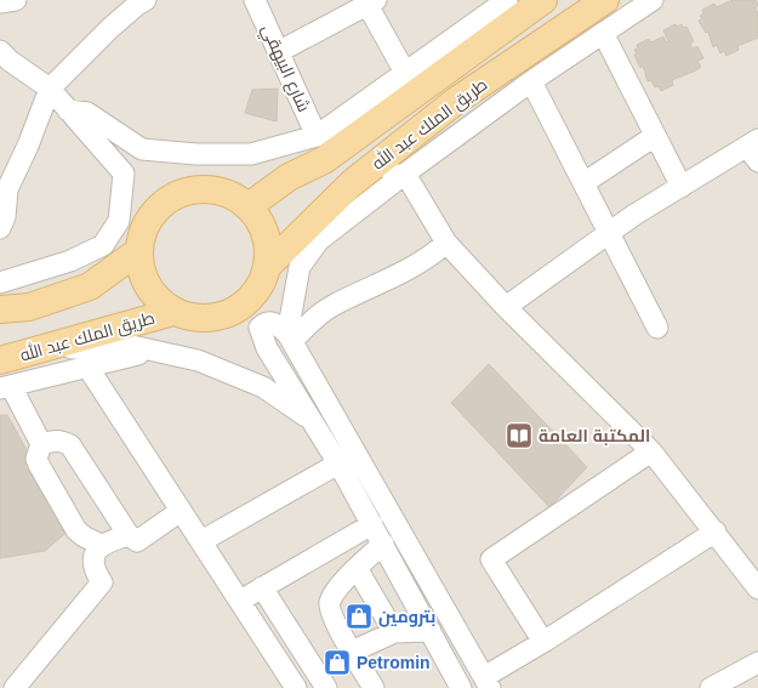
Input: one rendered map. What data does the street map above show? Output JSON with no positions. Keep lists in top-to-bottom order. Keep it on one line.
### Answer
{"streets":{"main road":["طريق الملك عبد الله"],"street":["شارع البيهقي"]},"places":{"library":["المكتبة العامة"],"shop":["بترومين","Petromin"]}}
